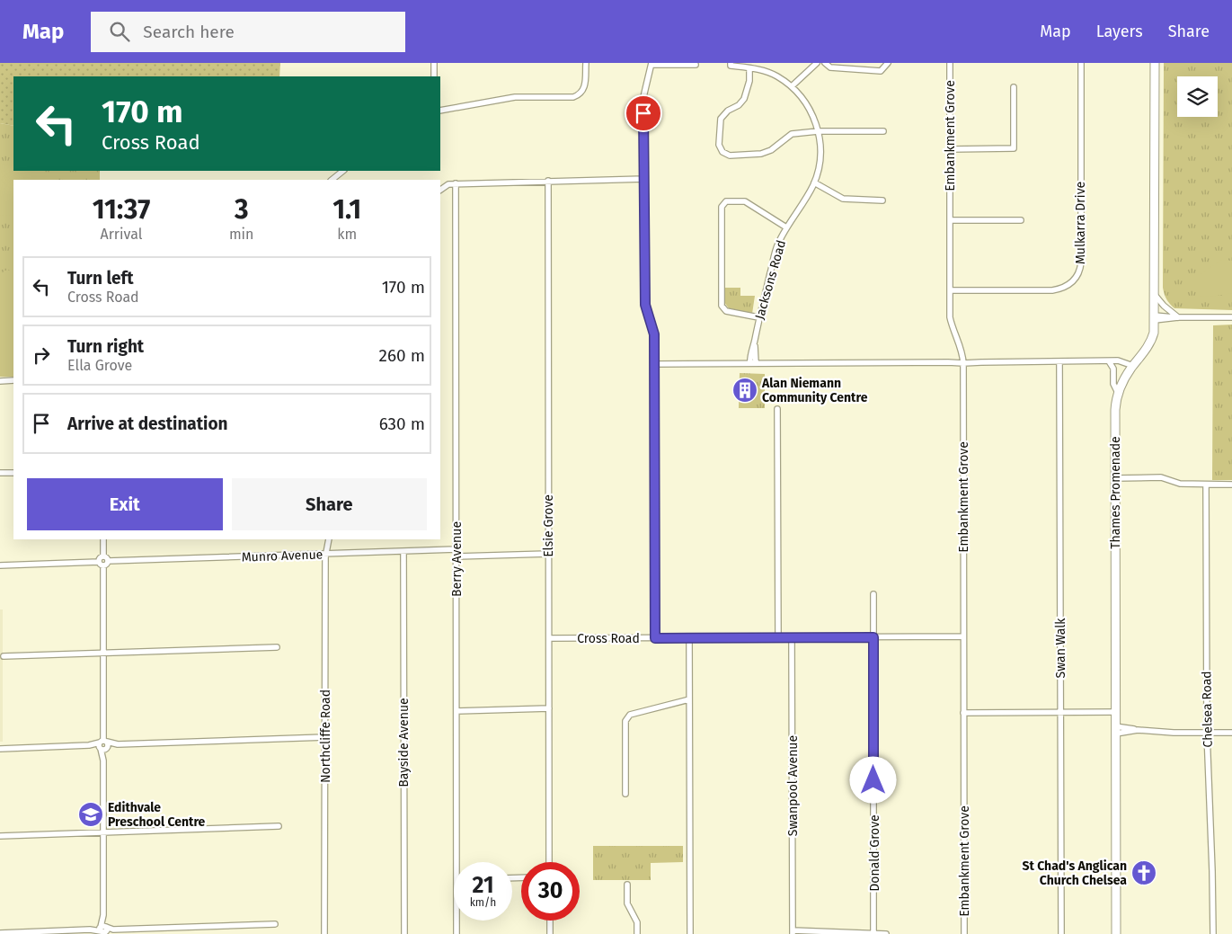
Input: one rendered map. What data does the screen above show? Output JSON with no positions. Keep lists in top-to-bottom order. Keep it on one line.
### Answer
{"streets":{"main road":["Thames Promenade"],"street":["Embankment Grove","Mulkarra Drive","Jacksons Road","Elsie Grove","Munro Avenue","Berry Avenue","Cross Road","Swan Walk","Chelsea Road","Northcliffe Road","Bayside Avenue","Swanpool Avenue","Donald Grove"]},"crossings":[["Embankment Grove","Mulkarra Drive"],["Embankment Grove","Cross Road"],["Elsie Grove","Cross Road"],["Munro Avenue","Berry Avenue"],["Munro Avenue","Northcliffe Road"],["Munro Avenue","Bayside Avenue"],["Cross Road","Swanpool Avenue"],["Cross Road","Donald Grove"]],"places":{"building":["Alan Niemann Community Centre"],"school or university":["Edithvale Preschool Centre"],"church":["St Chad's Anglican Church Chelsea"]},"page":{"header":"Map","search":"Search here","nav":["Map","Layers","Share"],"turn":["170 m","Cross Road"],"eta":["11:37","Arrival","3","min","1.1","km"],"list":[{"name":"Turn left","note":"Cross Road","value":"170 m"},{"name":"Turn right","note":"Ella Grove","value":"260 m"},{"name":"Arrive at destination","value":"630 m"}],"buttons":["Exit","Share"],"speed":"21 km/h","limit":"30"}}
